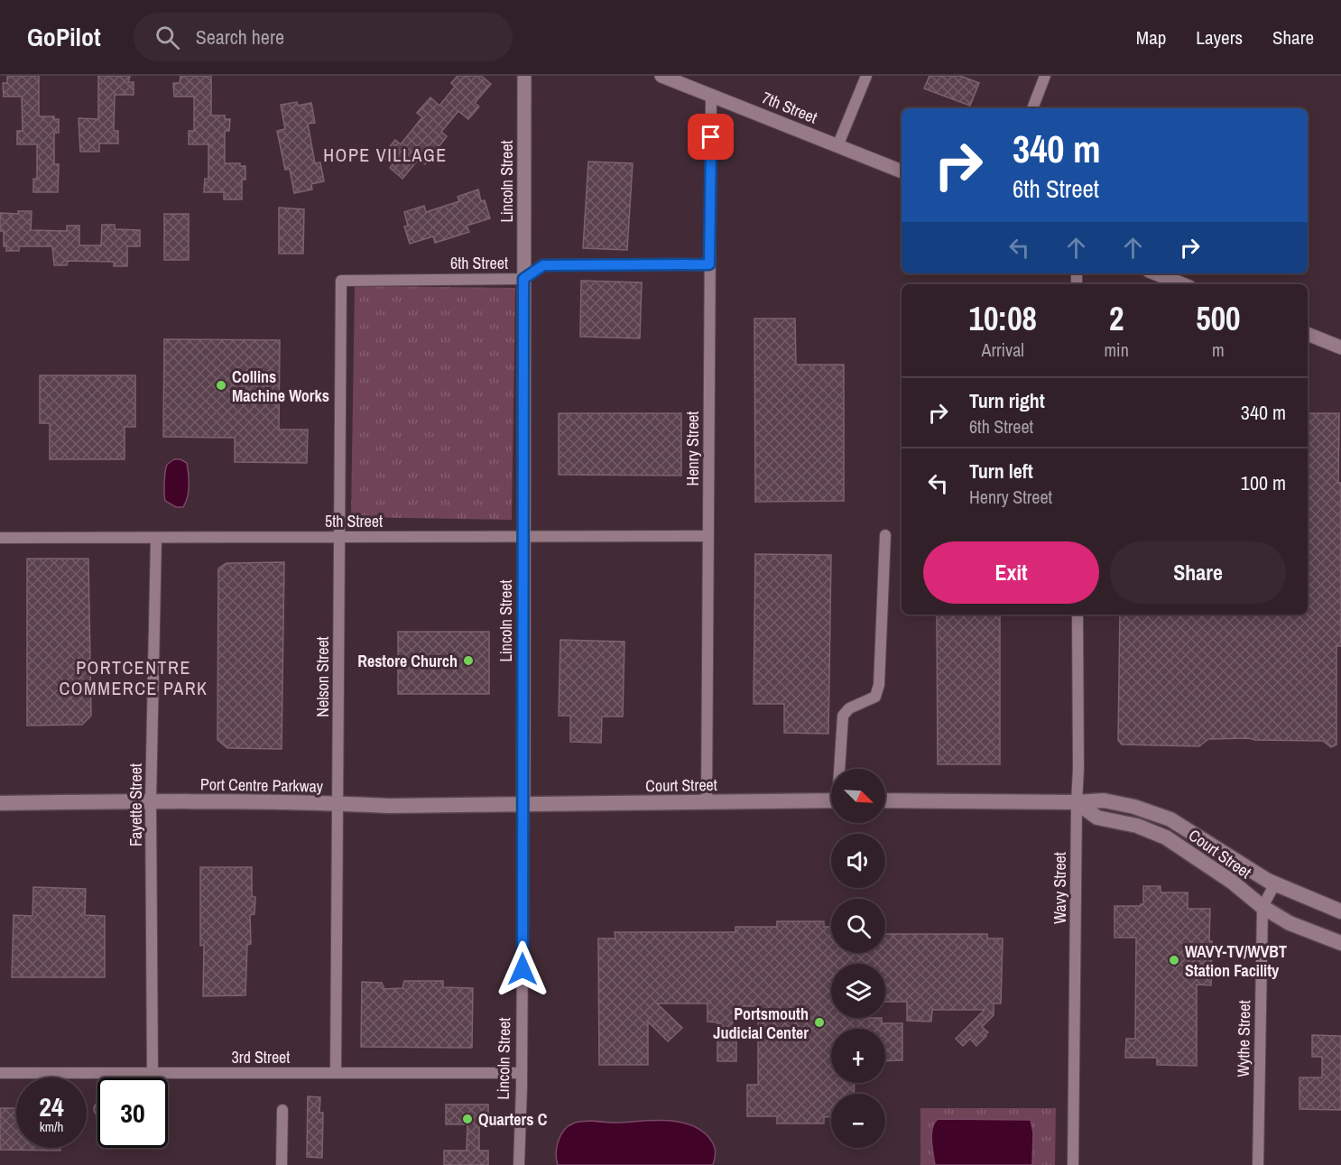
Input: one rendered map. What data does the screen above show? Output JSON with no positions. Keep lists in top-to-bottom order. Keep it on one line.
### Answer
{"streets":{"main road":["Port Centre Parkway","Court Street"],"street":["7th Street","Lincoln Street","6th Street","Henry Street","5th Street","Nelson Street","Fayette Street","Wavy Street","Wythe Street","3rd Street"]},"crossings":[["7th Street","Henry Street"],["Lincoln Street","6th Street"],["Lincoln Street","5th Street"],["Lincoln Street","Port Centre Parkway"],["Lincoln Street","Court Street"],["Lincoln Street","3rd Street"],["6th Street","Henry Street"],["6th Street","Nelson Street"],["Henry Street","5th Street"],["Henry Street","Court Street"],["5th Street","Nelson Street"],["5th Street","Fayette Street"],["Nelson Street","Port Centre Parkway"],["Nelson Street","3rd Street"],["Port Centre Parkway","Court Street"],["Port Centre Parkway","Fayette Street"],["Court Street","Wavy Street"],["Court Street","Wythe Street"],["Fayette Street","3rd Street"]],"districts":["HOPE VILLAGE","PORTCENTRE COMMERCE PARK"],"places":["Collins Machine Works","Restore Church","WAVY-TV/WVBT Station Facility","Portsmouth Judicial Center","Quarters C"],"north":"bottom right","page":{"header":"GoPilot","search":"Search here","nav":["Map","Layers","Share"],"turn":["340 m","6th Street"],"eta":["10:08","Arrival","2","min","500","m"],"list":[{"name":"Turn right","note":"6th Street","value":"340 m"},{"name":"Turn left","note":"Henry Street","value":"100 m"}],"buttons":["Exit","Share"],"map_buttons":["+","−"],"speed":"24 km/h","limit":"30"}}
